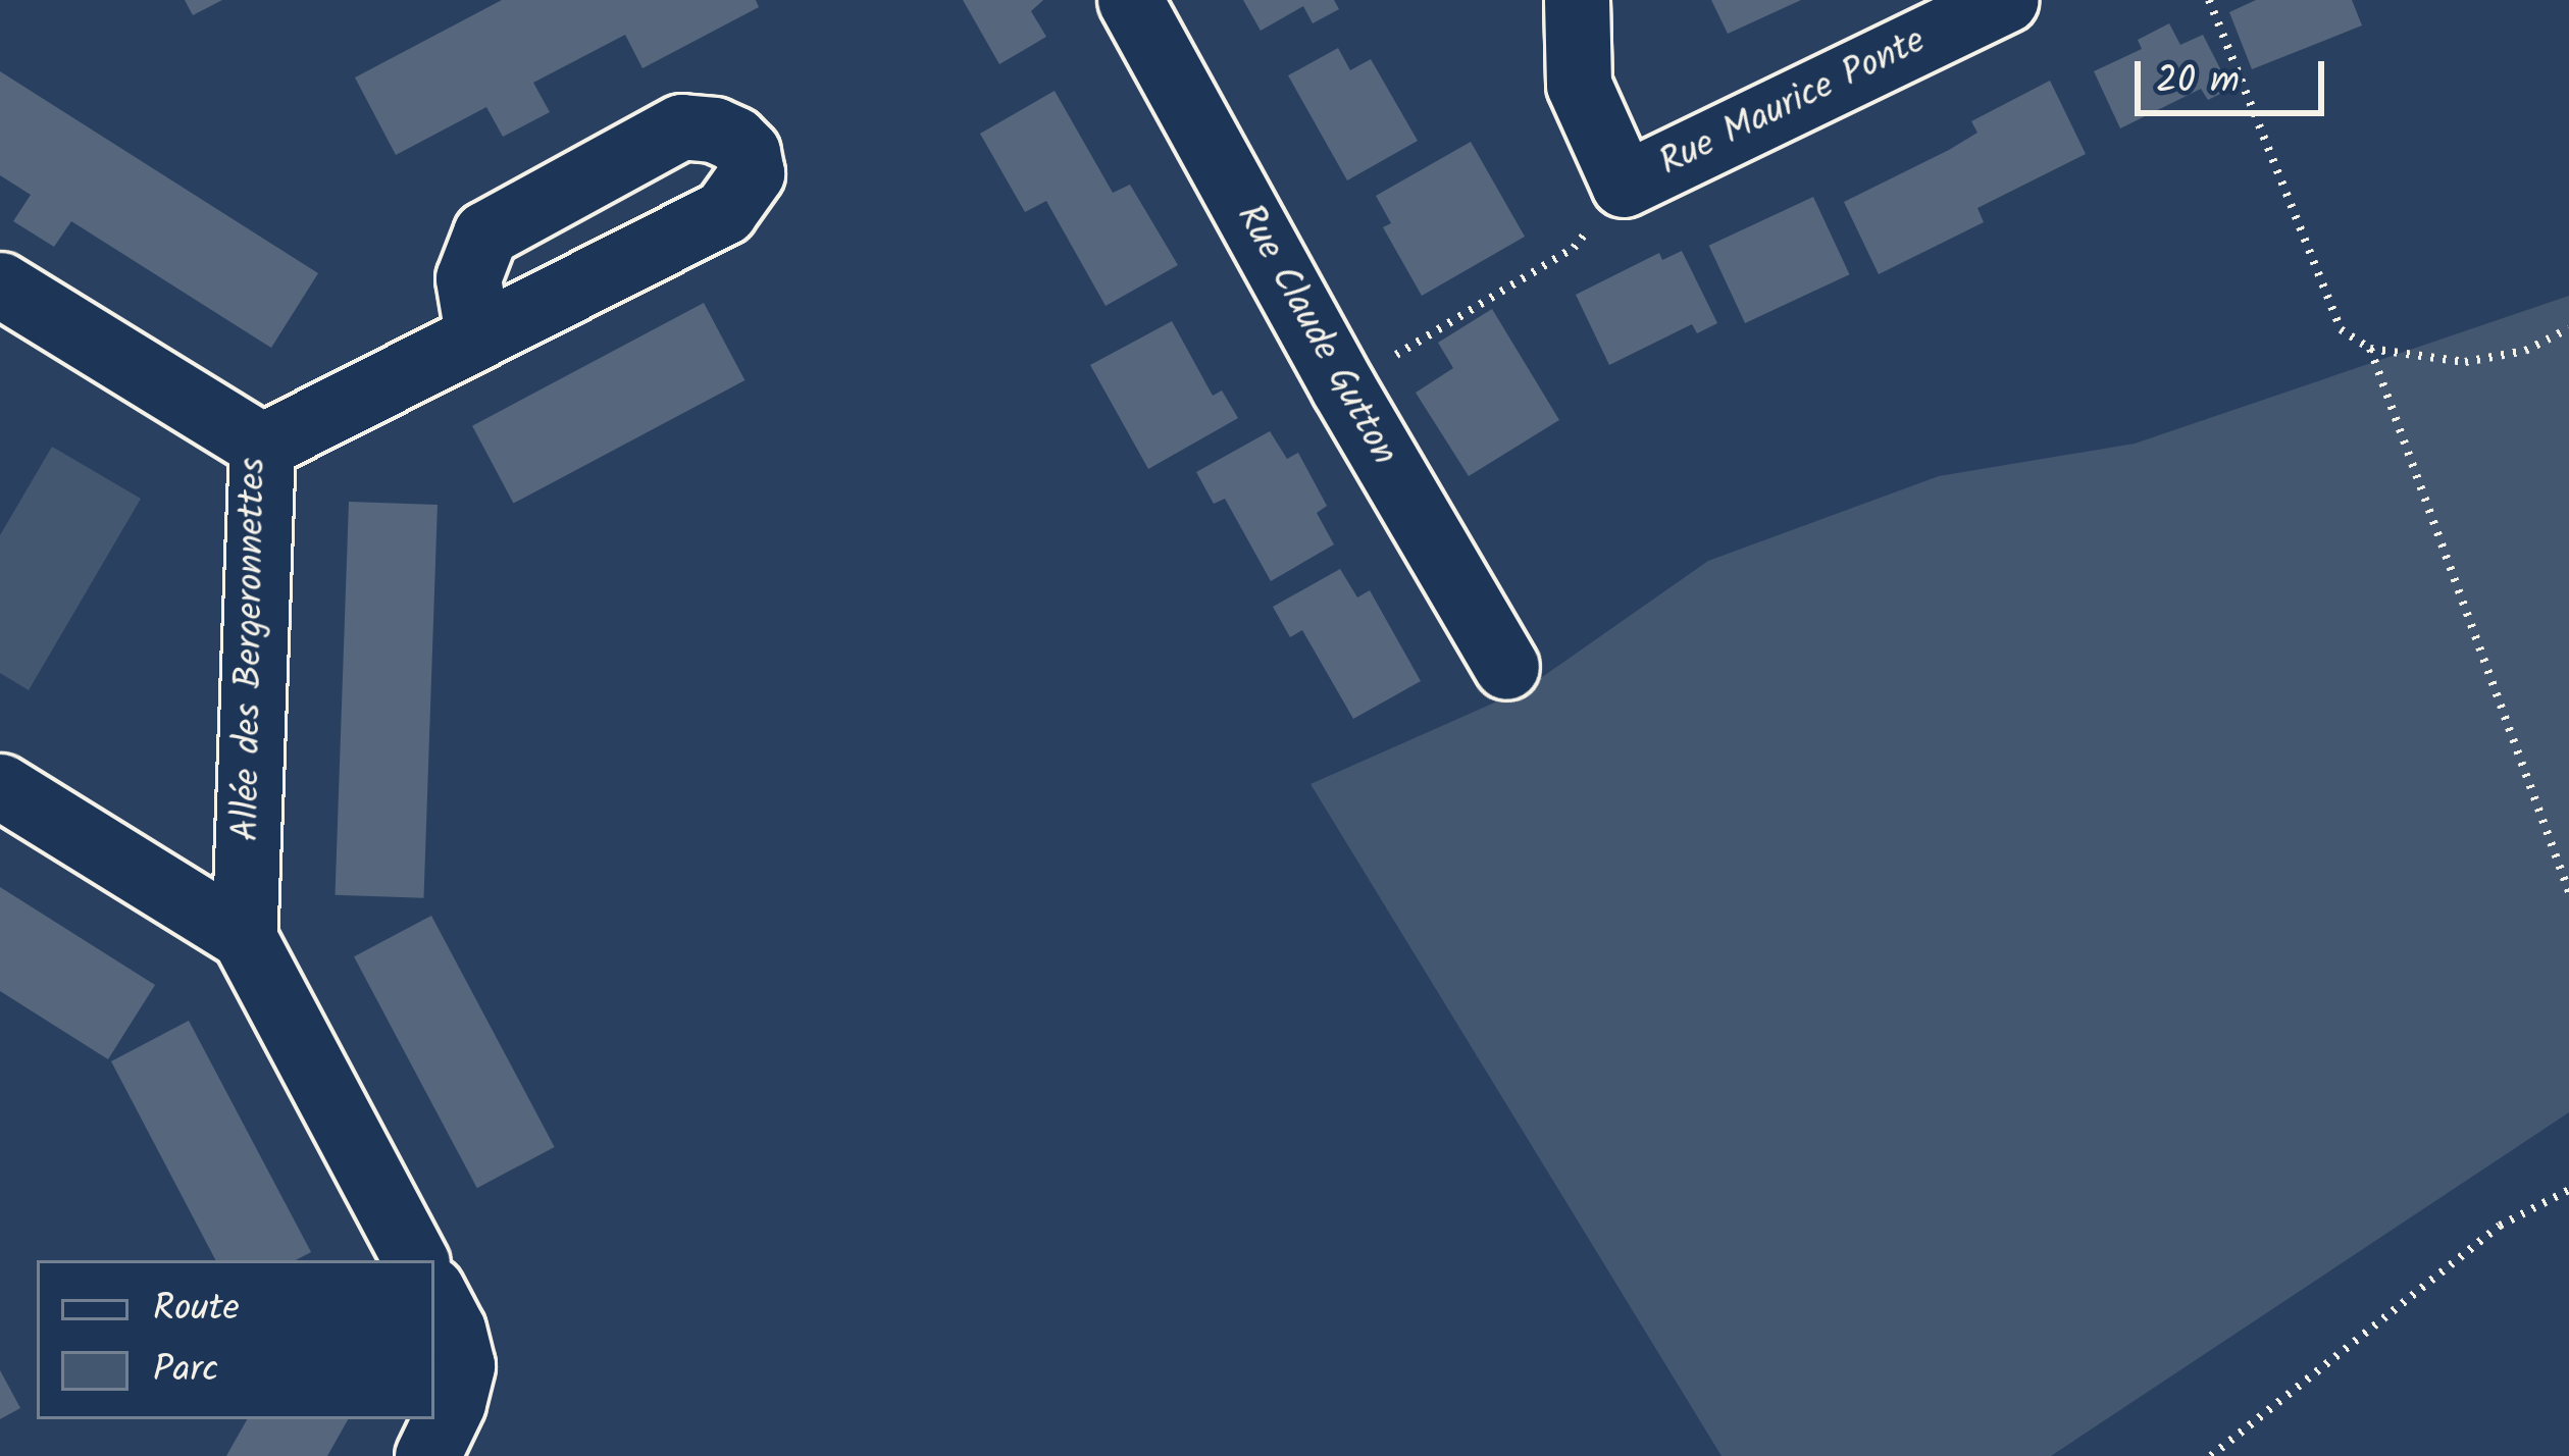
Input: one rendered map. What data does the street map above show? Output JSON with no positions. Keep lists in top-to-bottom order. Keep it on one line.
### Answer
{"streets":{"street":["Rue Maurice Ponte","Rue Claude Gutton","Allée des Bergeronnettes"]},"legend":["Route","Parc"],"scale_bar":"20 m"}
